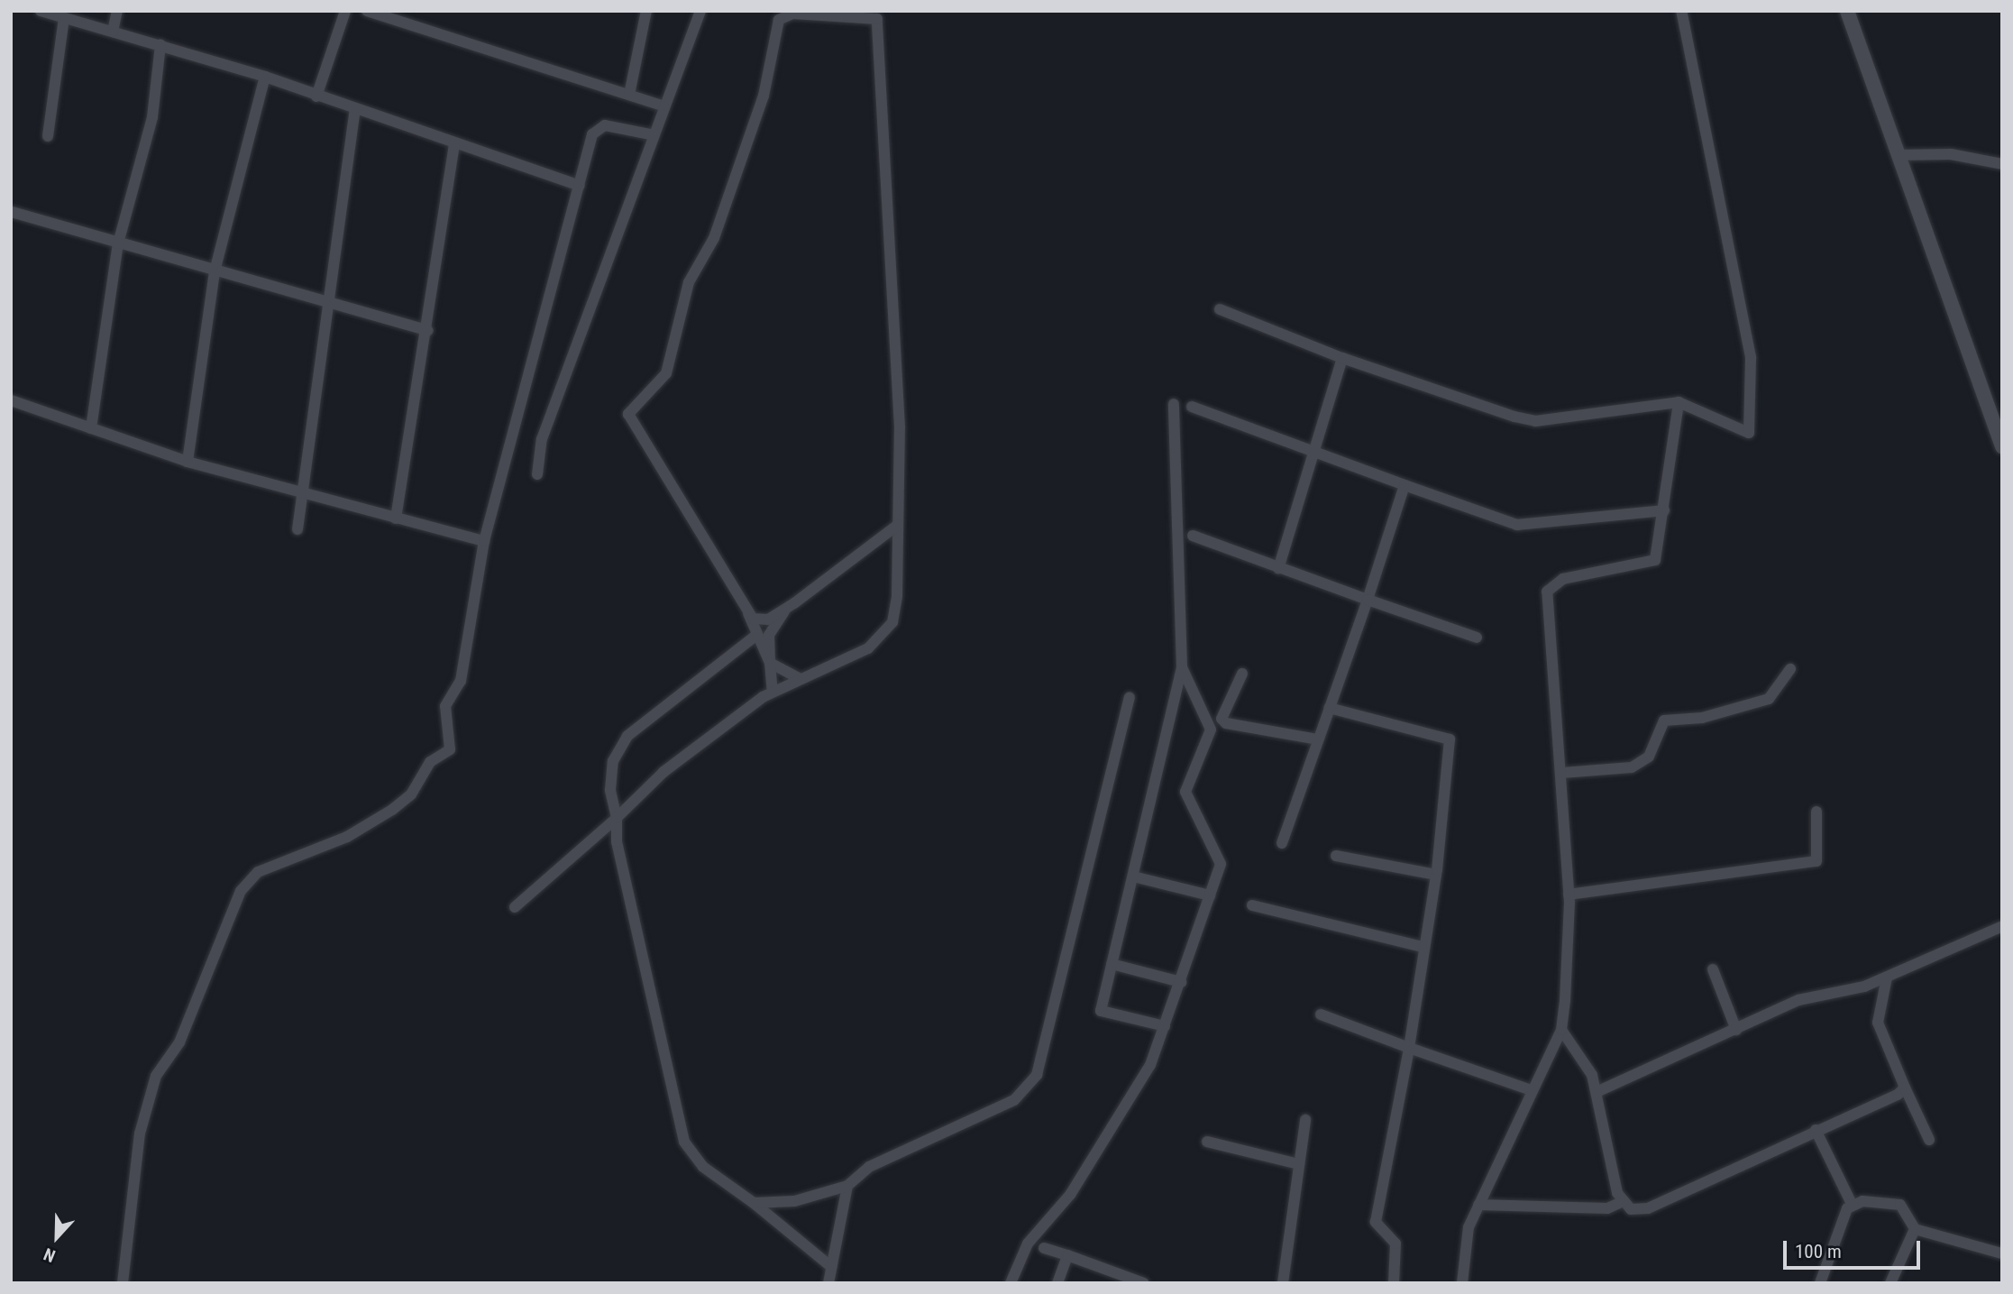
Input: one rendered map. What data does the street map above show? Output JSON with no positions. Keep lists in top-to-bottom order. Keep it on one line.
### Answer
{"scale_bar":"100 m","north":"bottom"}
